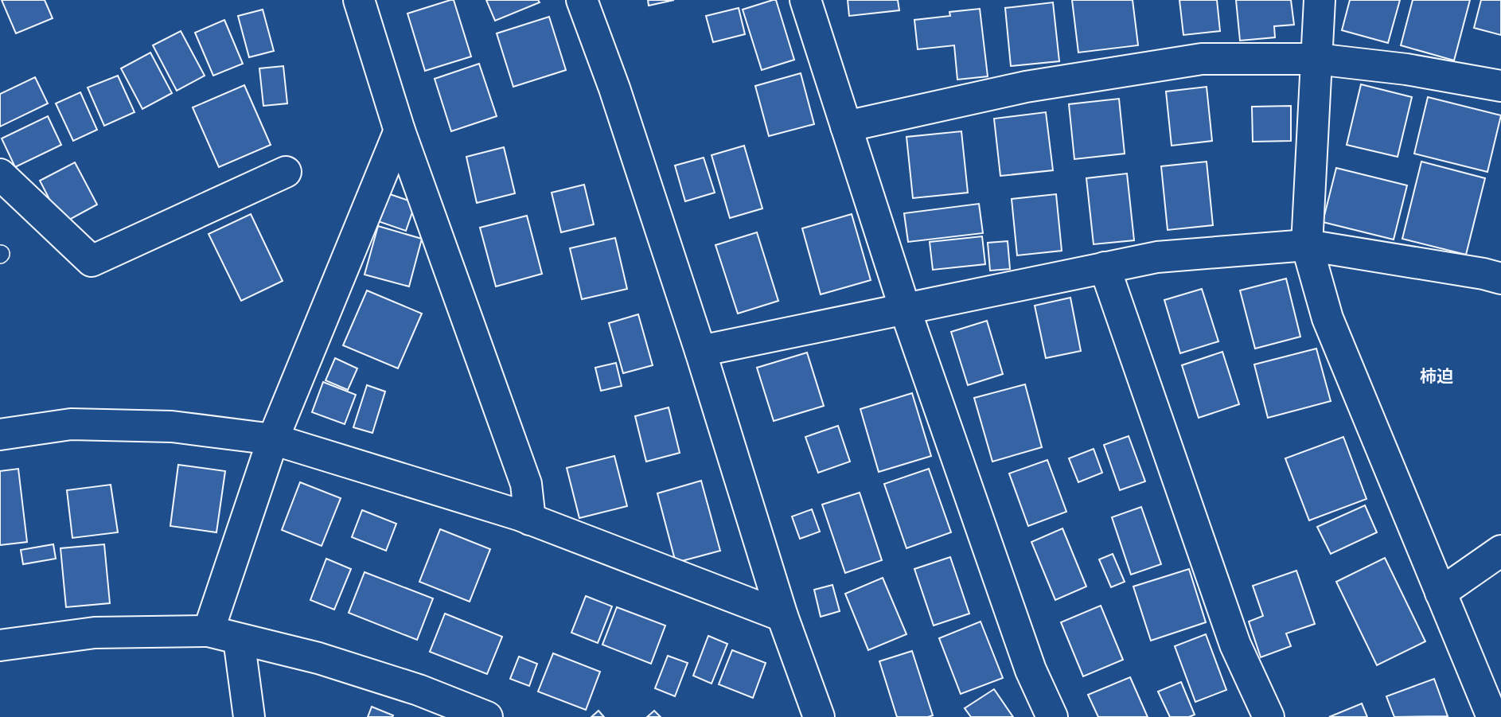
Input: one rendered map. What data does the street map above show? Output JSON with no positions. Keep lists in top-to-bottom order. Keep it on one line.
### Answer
{"districts":["柿迫"]}
